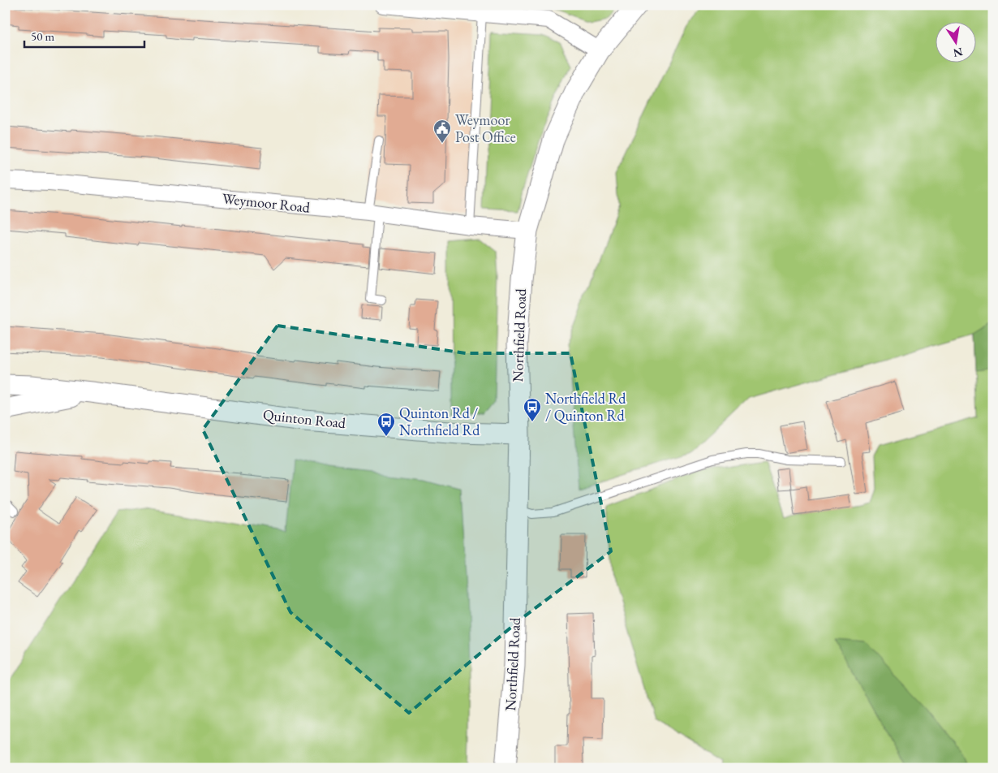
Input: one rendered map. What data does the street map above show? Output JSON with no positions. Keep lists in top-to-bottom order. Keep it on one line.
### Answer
{"streets":{"street":["Weymoor Road","Northfield Road","Quinton Road"]},"crossings":[["Weymoor Road","Northfield Road"],["Northfield Road","Quinton Road"]],"places":{"public building":["Weymoor Post Office"],"bus stop":["Northfield Rd / Quinton Rd","Quinton Rd / Northfield Rd"]},"scale_bar":"50 m","north":"bottom"}
